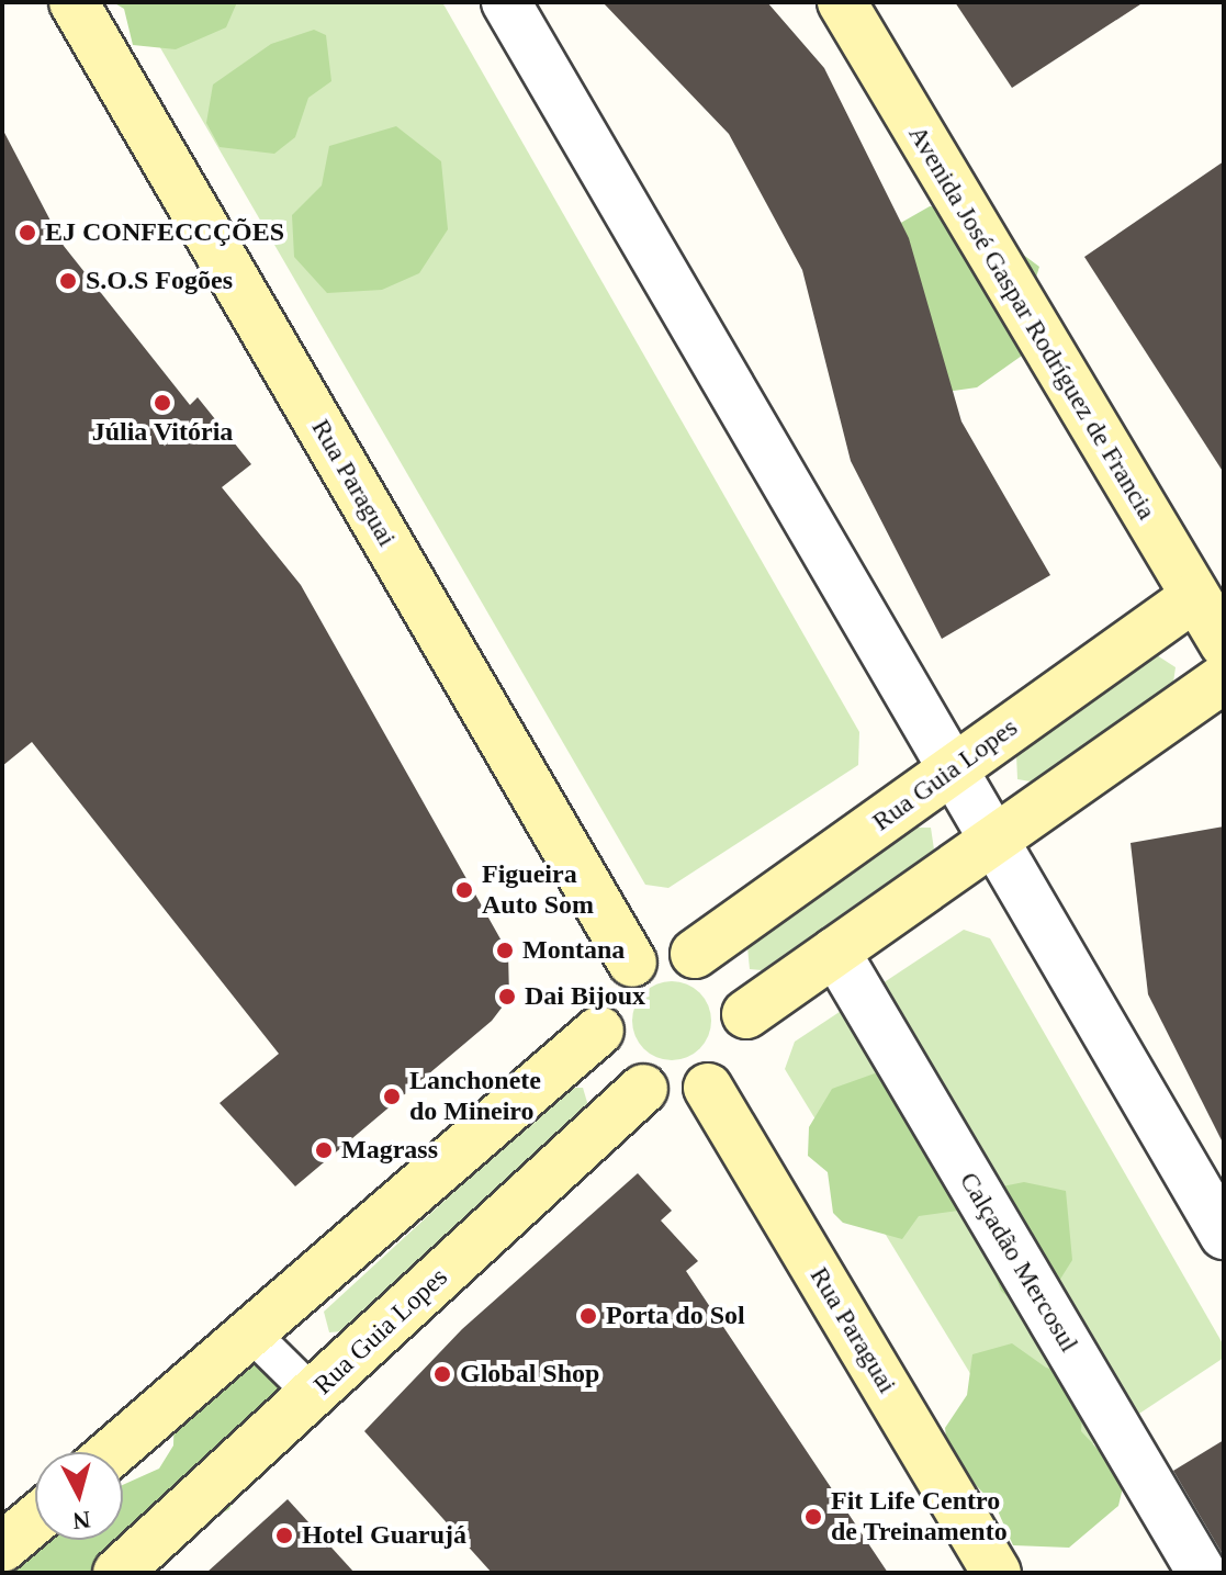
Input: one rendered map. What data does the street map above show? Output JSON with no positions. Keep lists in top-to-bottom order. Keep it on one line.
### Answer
{"streets":{"main road":["Avenida José Gaspar Rodríguez de Francia","Rua Paraguai","Rua Guia Lopes"],"street":["Calçadão Mercosul"]},"crossings":[["Avenida José Gaspar Rodríguez de Francia","Rua Guia Lopes"],["Rua Paraguai","Rua Guia Lopes"]],"places":["EJ CONFECCÇÕES","S.O.S Fogões","Júlia Vitória","Figueira Auto Som","Montana","Dai Bijoux","Lanchonete do Mineiro","Magrass","Porta do Sol","Global Shop","Fit Life Centro de Treinamento","Hotel Guarujá"],"north":"bottom"}
